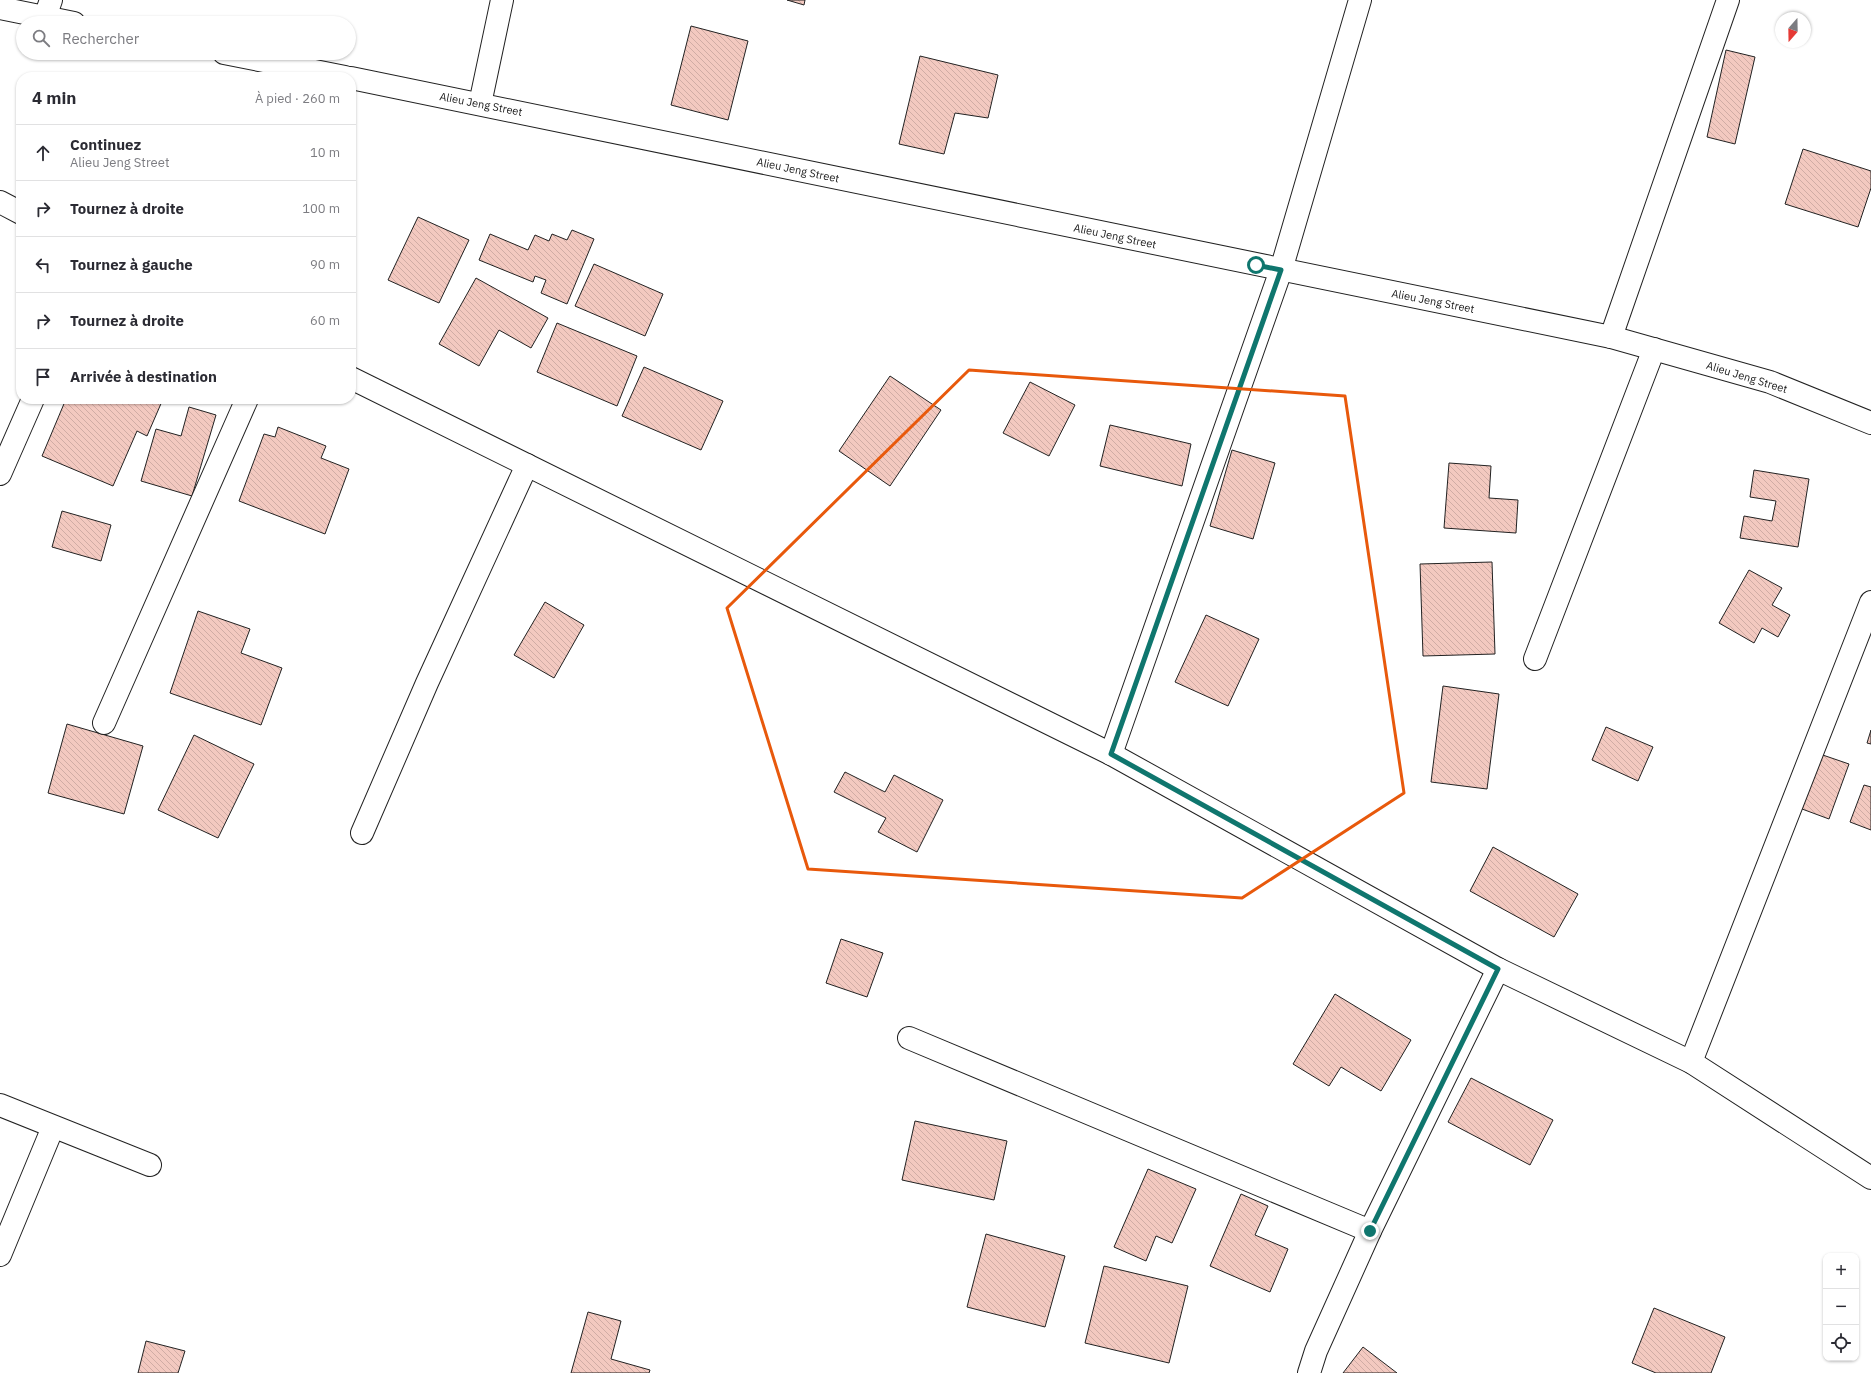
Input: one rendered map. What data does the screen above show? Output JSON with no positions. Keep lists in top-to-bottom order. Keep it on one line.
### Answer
{"streets":{"street":["Alieu Jeng Street"]},"north":"bottom","page":{"search":"Rechercher","heading":["4 min","À pied · 260 m"],"list":[["Continuez","Alieu Jeng Street","10 m"],["Tournez à droite","100 m"],["Tournez à gauche","90 m"],["Tournez à droite","60 m"],"Arrivée à destination"],"map_buttons":["+","−"]}}
